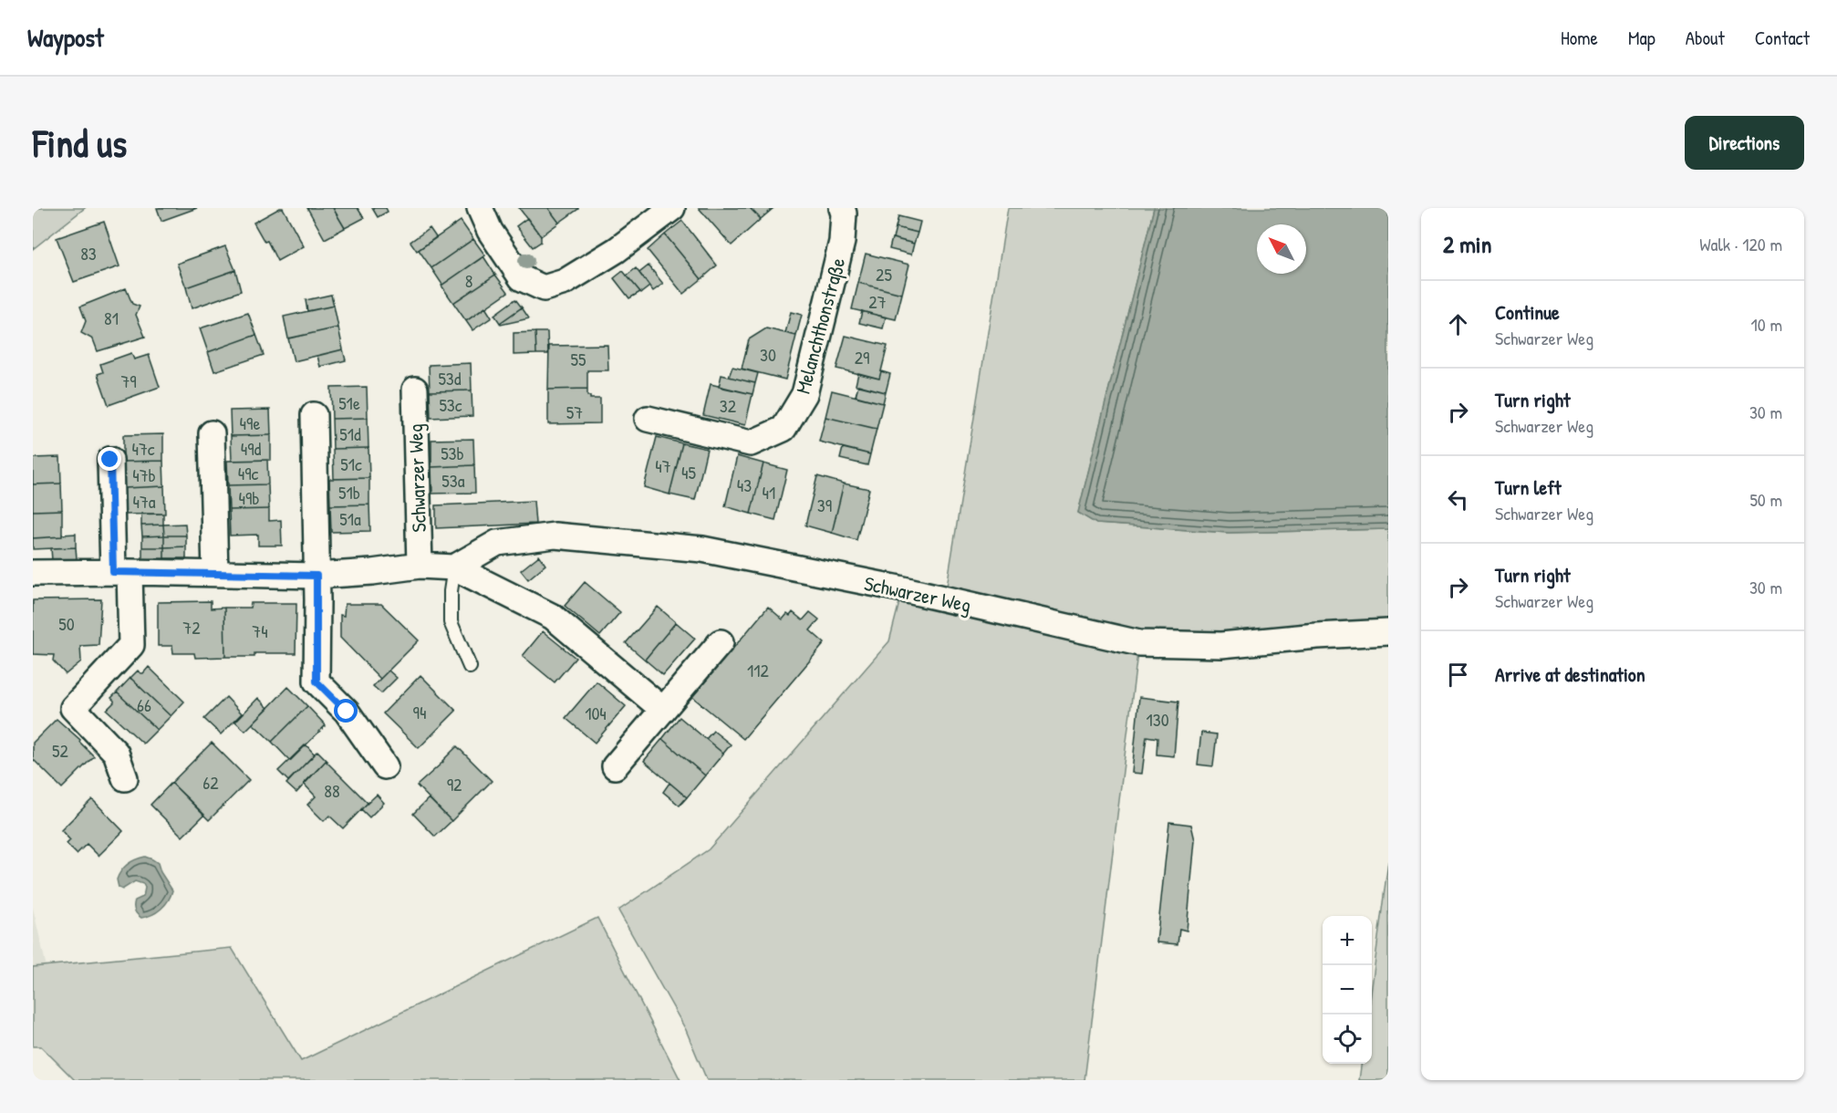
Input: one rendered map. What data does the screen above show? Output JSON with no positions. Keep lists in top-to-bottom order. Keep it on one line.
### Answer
{"streets":{"street":["Melanchthonstraße","Schwarzer Weg"]},"house_numbers":["83","25","8","27","81","30","29","55","53d","79","51e","53c","32","57","49e","51d","47c","49d","53b","51c","47","45","49c","47b","53a","43","51b","41","49b","47a","39","51a","50","72","74","112","66","94","104","130","52","62","92","88"],"north":"top left","page":{"header":"Waypost","nav":["Home","Map","About","Contact"],"buttons":"Directions","title":"Find us","heading":["2 min","Walk · 120 m"],"list":[["Continue","Schwarzer Weg","10 m"],["Turn right","Schwarzer Weg","30 m"],["Turn left","Schwarzer Weg","50 m"],["Turn right","Schwarzer Weg","30 m"],"Arrive at destination"],"map_buttons":["+","−"]}}
